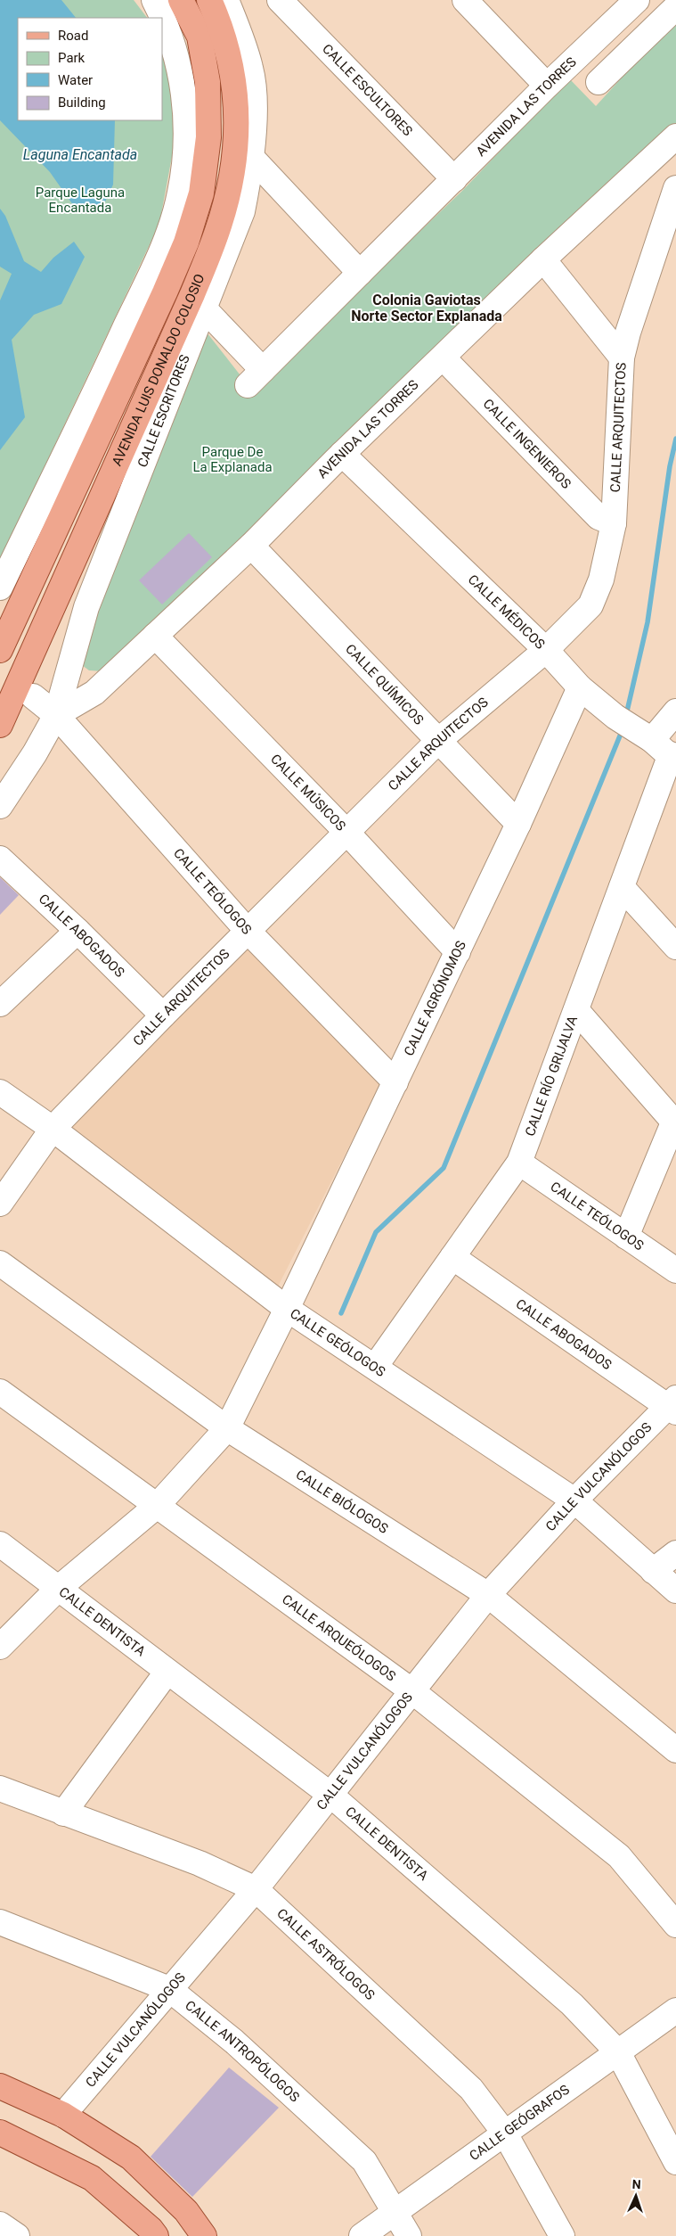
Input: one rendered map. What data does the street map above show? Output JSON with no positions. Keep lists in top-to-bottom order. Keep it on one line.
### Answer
{"streets":{"main road":["AVENIDA LUIS DONALDO COLOSIO"],"street":["CALLE ESCULTORES","AVENIDA LAS TORRES","CALLE ESCRITORES","CALLE ARQUITECTOS","CALLE INGENIEROS","CALLE MÉDICOS","CALLE QUÍMICOS","CALLE MÚSICOS","CALLE TEÓLOGOS","CALLE ABOGADOS","CALLE AGRÓNOMOS","CALLE RÍO GRIJALVA","CALLE GEÓLOGOS","CALLE VULCANÓLOGOS","CALLE BIÓLOGOS","CALLE DENTISTA","CALLE ARQUEÓLOGOS","CALLE ASTRÓLOGOS","CALLE ANTROPÓLOGOS","CALLE GEÓGRAFOS"]},"crossings":[["CALLE ESCULTORES","AVENIDA LAS TORRES"],["AVENIDA LAS TORRES","CALLE ESCRITORES"],["AVENIDA LAS TORRES","CALLE INGENIEROS"],["AVENIDA LAS TORRES","CALLE MÉDICOS"],["AVENIDA LAS TORRES","CALLE QUÍMICOS"],["AVENIDA LAS TORRES","CALLE MÚSICOS"],["AVENIDA LAS TORRES","CALLE TEÓLOGOS"],["CALLE ESCRITORES","CALLE TEÓLOGOS"],["CALLE ARQUITECTOS","CALLE INGENIEROS"],["CALLE ARQUITECTOS","CALLE MÉDICOS"],["CALLE ARQUITECTOS","CALLE QUÍMICOS"],["CALLE ARQUITECTOS","CALLE MÚSICOS"],["CALLE ARQUITECTOS","CALLE TEÓLOGOS"],["CALLE ARQUITECTOS","CALLE ABOGADOS"],["CALLE ARQUITECTOS","CALLE GEÓLOGOS"],["CALLE MÉDICOS","CALLE AGRÓNOMOS"],["CALLE MÉDICOS","CALLE RÍO GRIJALVA"],["CALLE QUÍMICOS","CALLE AGRÓNOMOS"],["CALLE MÚSICOS","CALLE AGRÓNOMOS"],["CALLE TEÓLOGOS","CALLE AGRÓNOMOS"],["CALLE TEÓLOGOS","CALLE RÍO GRIJALVA"],["CALLE ABOGADOS","CALLE RÍO GRIJALVA"],["CALLE ABOGADOS","CALLE VULCANÓLOGOS"],["CALLE AGRÓNOMOS","CALLE GEÓLOGOS"],["CALLE AGRÓNOMOS","CALLE BIÓLOGOS"],["CALLE AGRÓNOMOS","CALLE ARQUEÓLOGOS"],["CALLE RÍO GRIJALVA","CALLE GEÓLOGOS"],["CALLE GEÓLOGOS","CALLE VULCANÓLOGOS"],["CALLE VULCANÓLOGOS","CALLE BIÓLOGOS"],["CALLE VULCANÓLOGOS","CALLE DENTISTA"],["CALLE VULCANÓLOGOS","CALLE ARQUEÓLOGOS"],["CALLE VULCANÓLOGOS","CALLE ASTRÓLOGOS"],["CALLE VULCANÓLOGOS","CALLE ANTROPÓLOGOS"],["CALLE DENTISTA","CALLE GEÓGRAFOS"],["CALLE ASTRÓLOGOS","CALLE GEÓGRAFOS"],["CALLE ANTROPÓLOGOS","CALLE GEÓGRAFOS"]],"districts":["Colonia Gaviotas Norte Sector Explanada"],"water":["Laguna Encantada"],"parks":["Parque Laguna Encantada","Parque De La Explanada"],"legend":["Road","Park","Water","Building"],"north":"top"}
